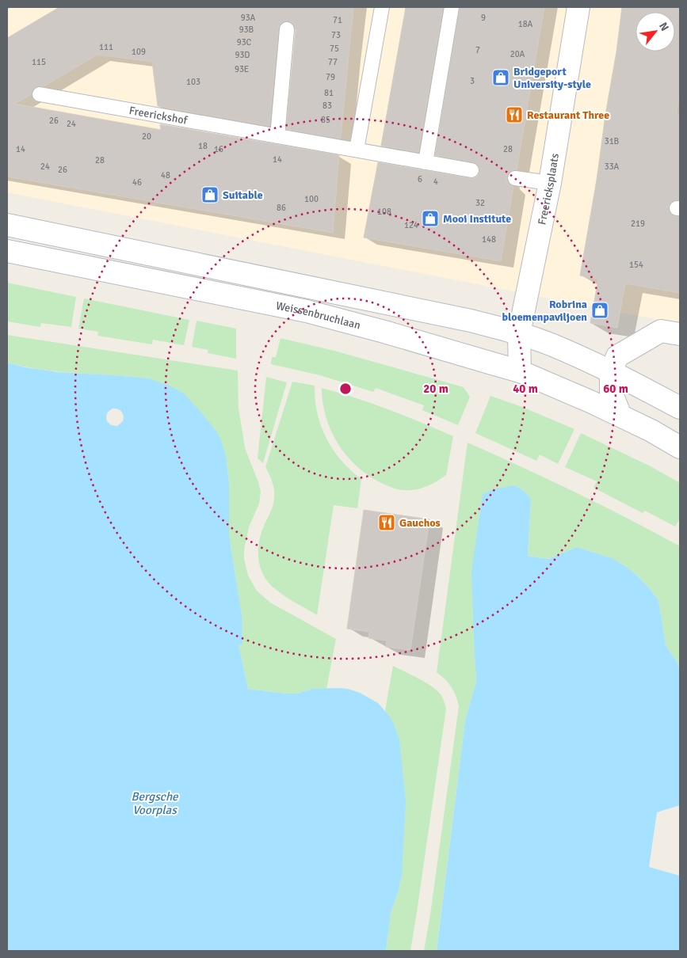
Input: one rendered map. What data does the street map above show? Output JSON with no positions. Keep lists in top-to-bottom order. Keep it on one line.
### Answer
{"streets":{"street":["Freericksplaats","Weissenbruchlaan"],"lane":["Freerickshof"]},"crossings":[["Freericksplaats","Weissenbruchlaan"]],"water":["Bergsche Voorplas"],"places":{"shop":["Bridgeport University-style","Suitable","Mooi Institute","Robrina bloemenpaviljoen"],"restaurant":["Restaurant Three","Gauchos"]},"house_numbers":["93A","9","71","18A","93B","73","93C","111","75","7","109","20A","93D","115","77","93E","79","3","103","81","83","85","26","24","20","31B","18","14","16","28","14","28","24","33A","26","48","6","4","46","100","32","86","108","219","124","148","154"],"north":"top right","rings":["20 m","40 m","60 m"]}
